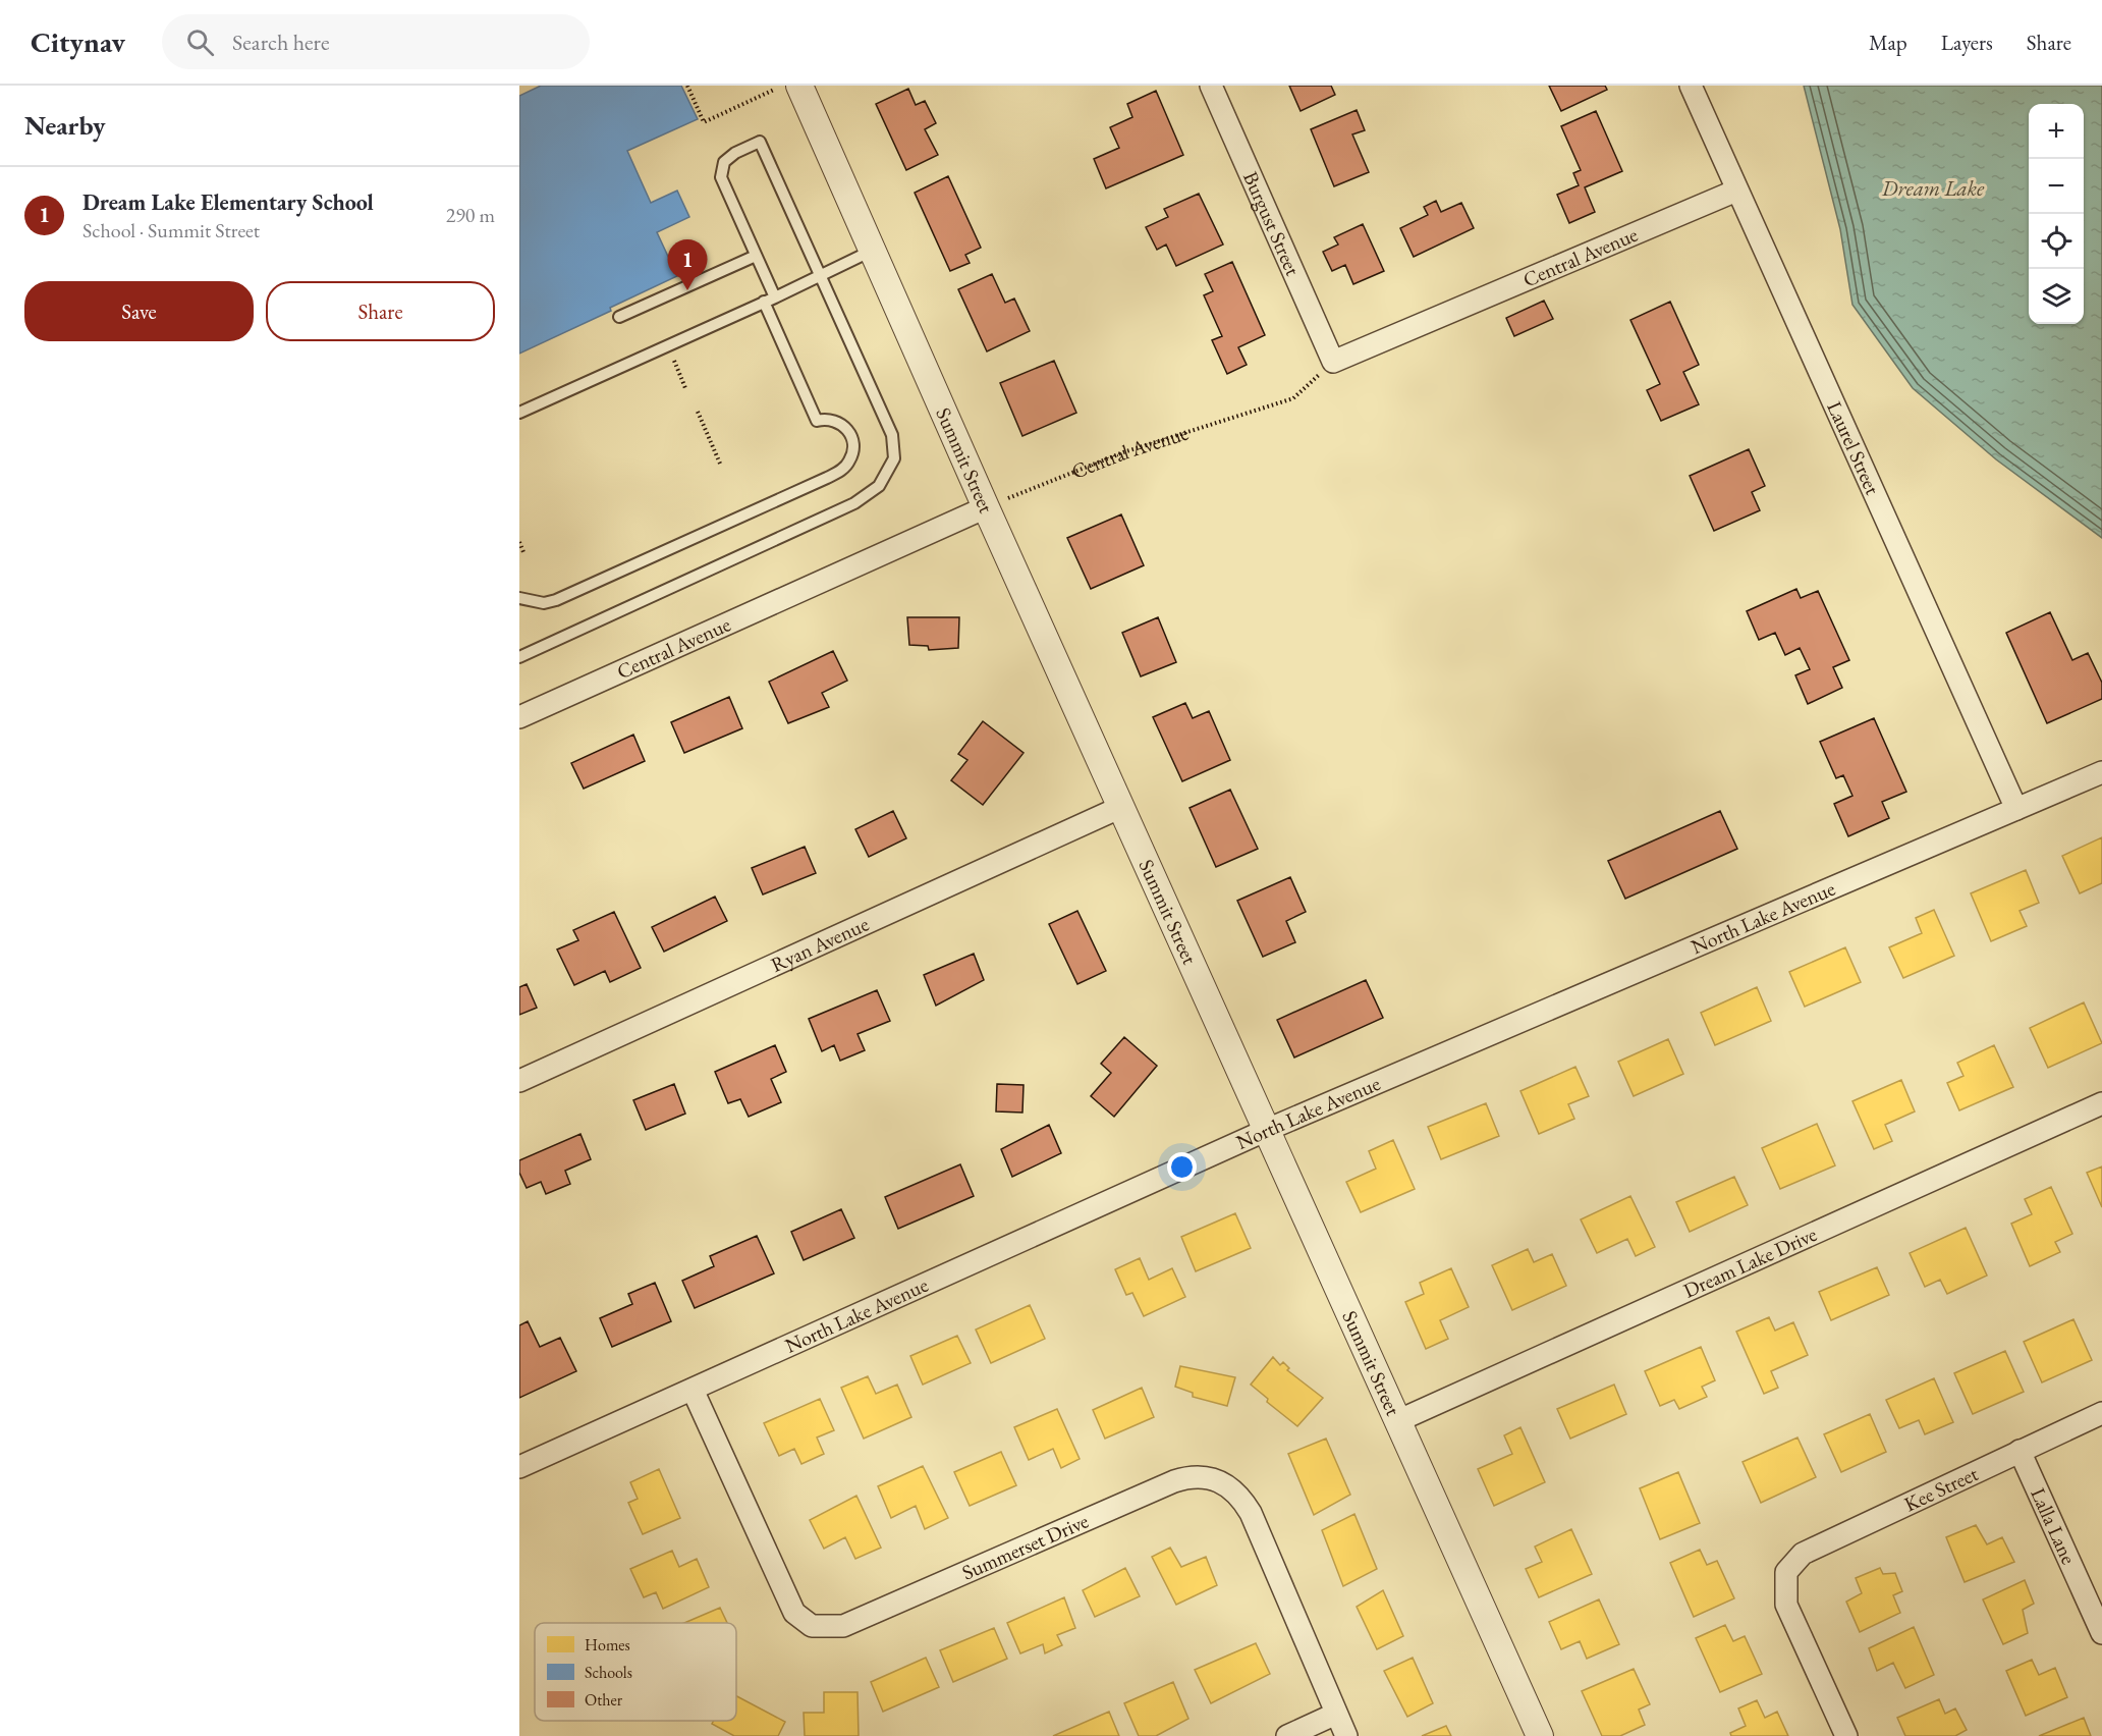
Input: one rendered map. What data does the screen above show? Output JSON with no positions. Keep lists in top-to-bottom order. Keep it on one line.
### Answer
{"streets":{"street":["Burgust Street","Central Avenue","Laurel Street","Summit Street","North Lake Avenue","Ryan Avenue","Dream Lake Drive","Kee Street","Lalla Lane","Summerset Drive"]},"crossings":[["Burgust Street","Central Avenue"],["Central Avenue","Laurel Street"],["Central Avenue","Summit Street"],["Laurel Street","North Lake Avenue"],["Summit Street","North Lake Avenue"],["Summit Street","Ryan Avenue"],["Summit Street","Dream Lake Drive"],["North Lake Avenue","Summerset Drive"],["Kee Street","Lalla Lane"]],"water":["Dream Lake"],"legend":["Homes","Schools","Other"],"page":{"header":"Citynav","search":"Search here","nav":["Map","Layers","Share"],"heading":"Nearby","map_buttons":["+","−"],"list":[{"mark":"1","name":"Dream Lake Elementary School","note":"School · Summit Street","value":"290 m"}],"pins":"1","buttons":["Save","Share"]}}
